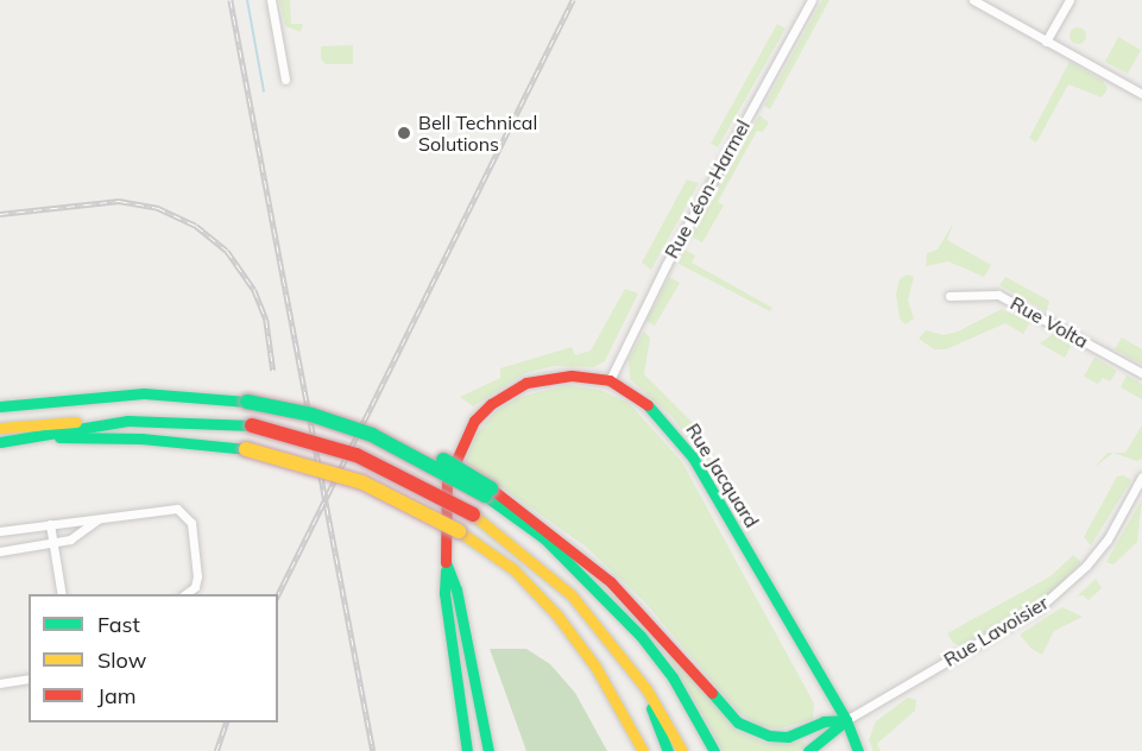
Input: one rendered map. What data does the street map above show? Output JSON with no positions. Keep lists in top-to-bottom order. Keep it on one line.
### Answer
{"streets":{"main road":["Rue Jacquard"],"street":["Rue Léon-Harmel","Rue Volta","Rue Lavoisier"]},"crossings":[["Rue Léon-Harmel","Rue Jacquard"],["Rue Jacquard","Rue Lavoisier"]],"places":["Bell Technical Solutions"],"legend":["Fast","Slow","Jam"]}
